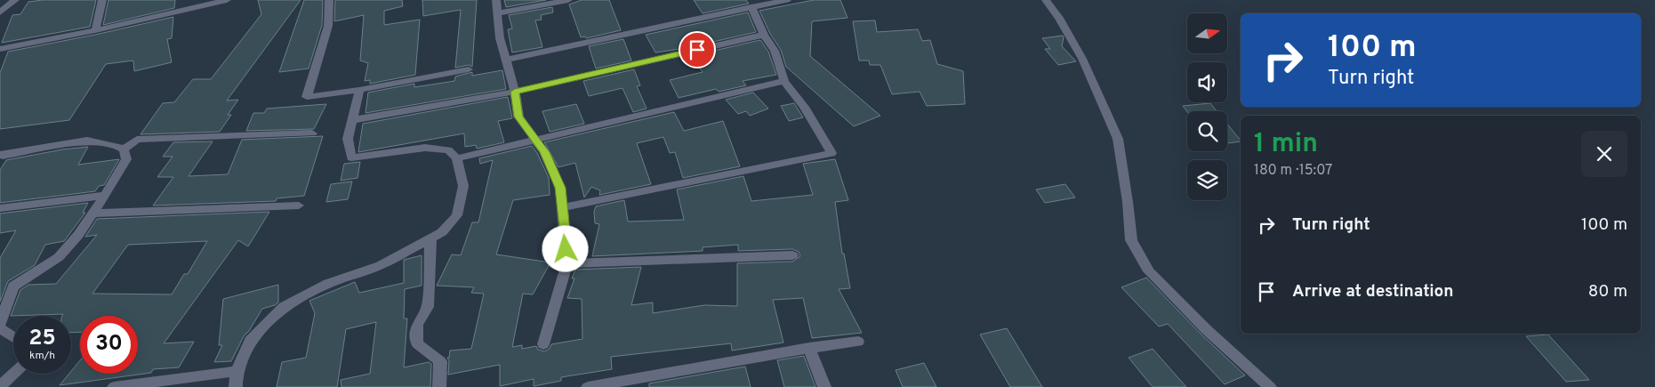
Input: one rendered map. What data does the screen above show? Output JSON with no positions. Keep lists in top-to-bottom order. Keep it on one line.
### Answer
{"north":"right","page":{"turn":["100 m","Turn right"],"heading":["1 min","180 m · 15:07"],"list":[{"name":"Turn right","value":"100 m"},{"name":"Arrive at destination","value":"80 m"}],"speed":"25 km/h","limit":"30"}}
